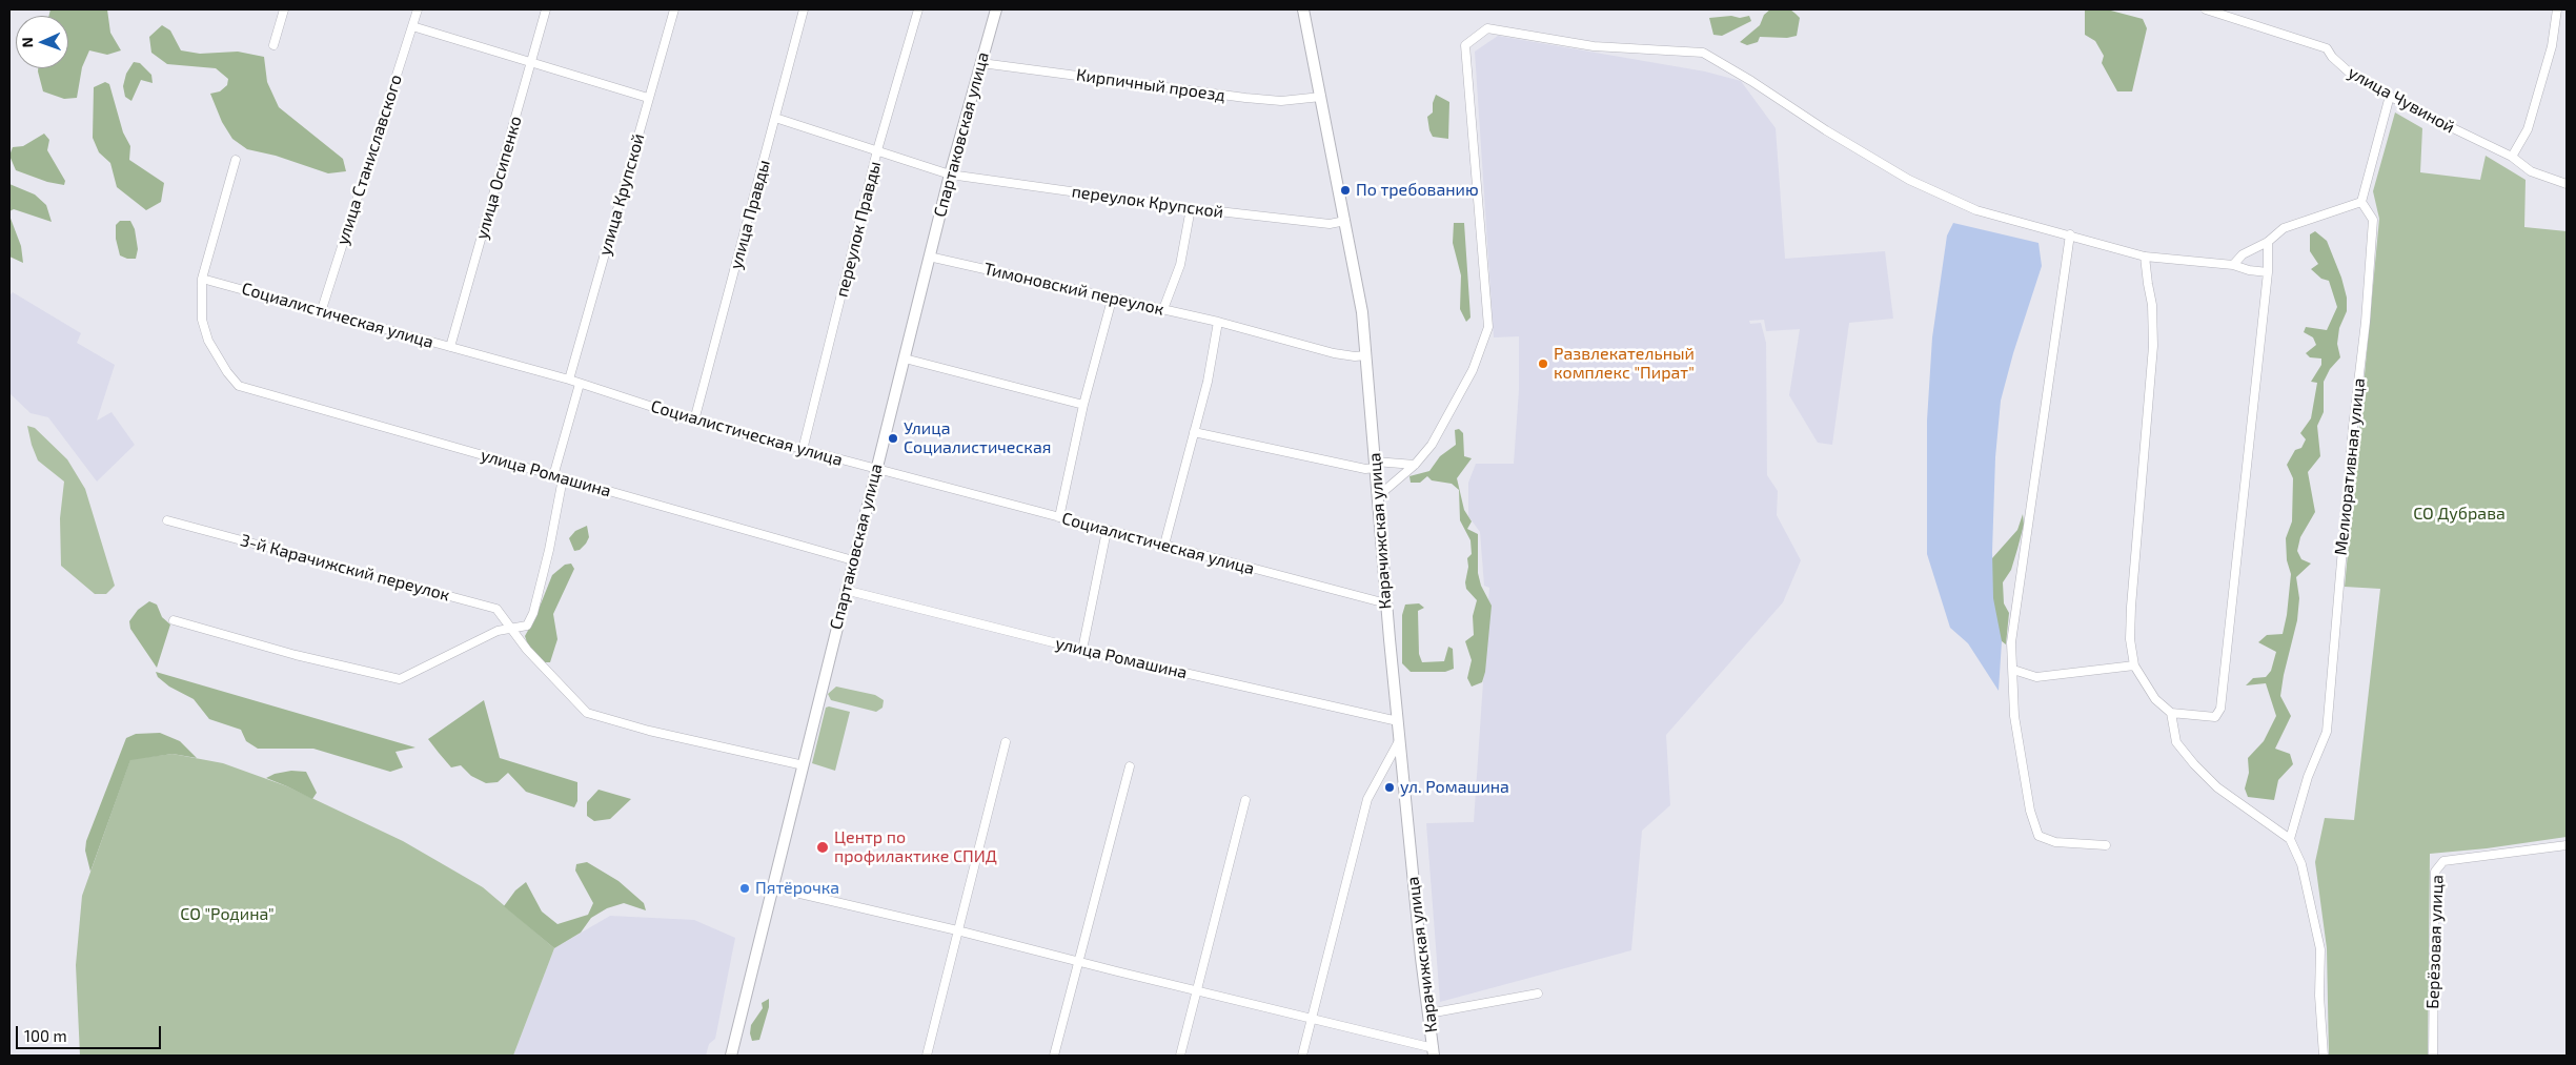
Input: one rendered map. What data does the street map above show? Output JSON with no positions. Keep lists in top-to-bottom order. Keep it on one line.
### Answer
{"streets":{"street":["Кирпичный проезд","улица Чувиной","Спартаковская улица","улица Станиславского","улица Осипенко","улица Крупской","переулок Крупской","улица Правды","переулок Правды","Тимоновский переулок","Социалистическая улица","Мелиоративная улица","улица Ромашина","Карачижская улица","3-й Карачижский переулок","Берёзовая улица"]},"crossings":[["Кирпичный проезд","Спартаковская улица"],["Кирпичный проезд","Карачижская улица"],["Спартаковская улица","переулок Крупской"],["Спартаковская улица","Тимоновский переулок"],["Спартаковская улица","Социалистическая улица"],["Спартаковская улица","улица Ромашина"],["Спартаковская улица","3-й Карачижский переулок"],["улица Станиславского","Социалистическая улица"],["улица Осипенко","Социалистическая улица"],["улица Крупской","Социалистическая улица"],["переулок Крупской","улица Правды"],["переулок Крупской","переулок Правды"],["переулок Крупской","Карачижская улица"],["улица Правды","Социалистическая улица"],["переулок Правды","Социалистическая улица"],["Тимоновский переулок","Карачижская улица"],["Социалистическая улица","улица Ромашина"],["Социалистическая улица","Карачижская улица"],["улица Ромашина","Карачижская улица"]],"parks":["СО Дубрава","СО \"Родина\""],"places":["По требованию","Развлекательный комплекс \"Пират\"","Улица Социалистическая","ул. Ромашина","Центр по профилактике СПИД","Пятёрочка"],"scale_bar":"100 m","north":"left"}
